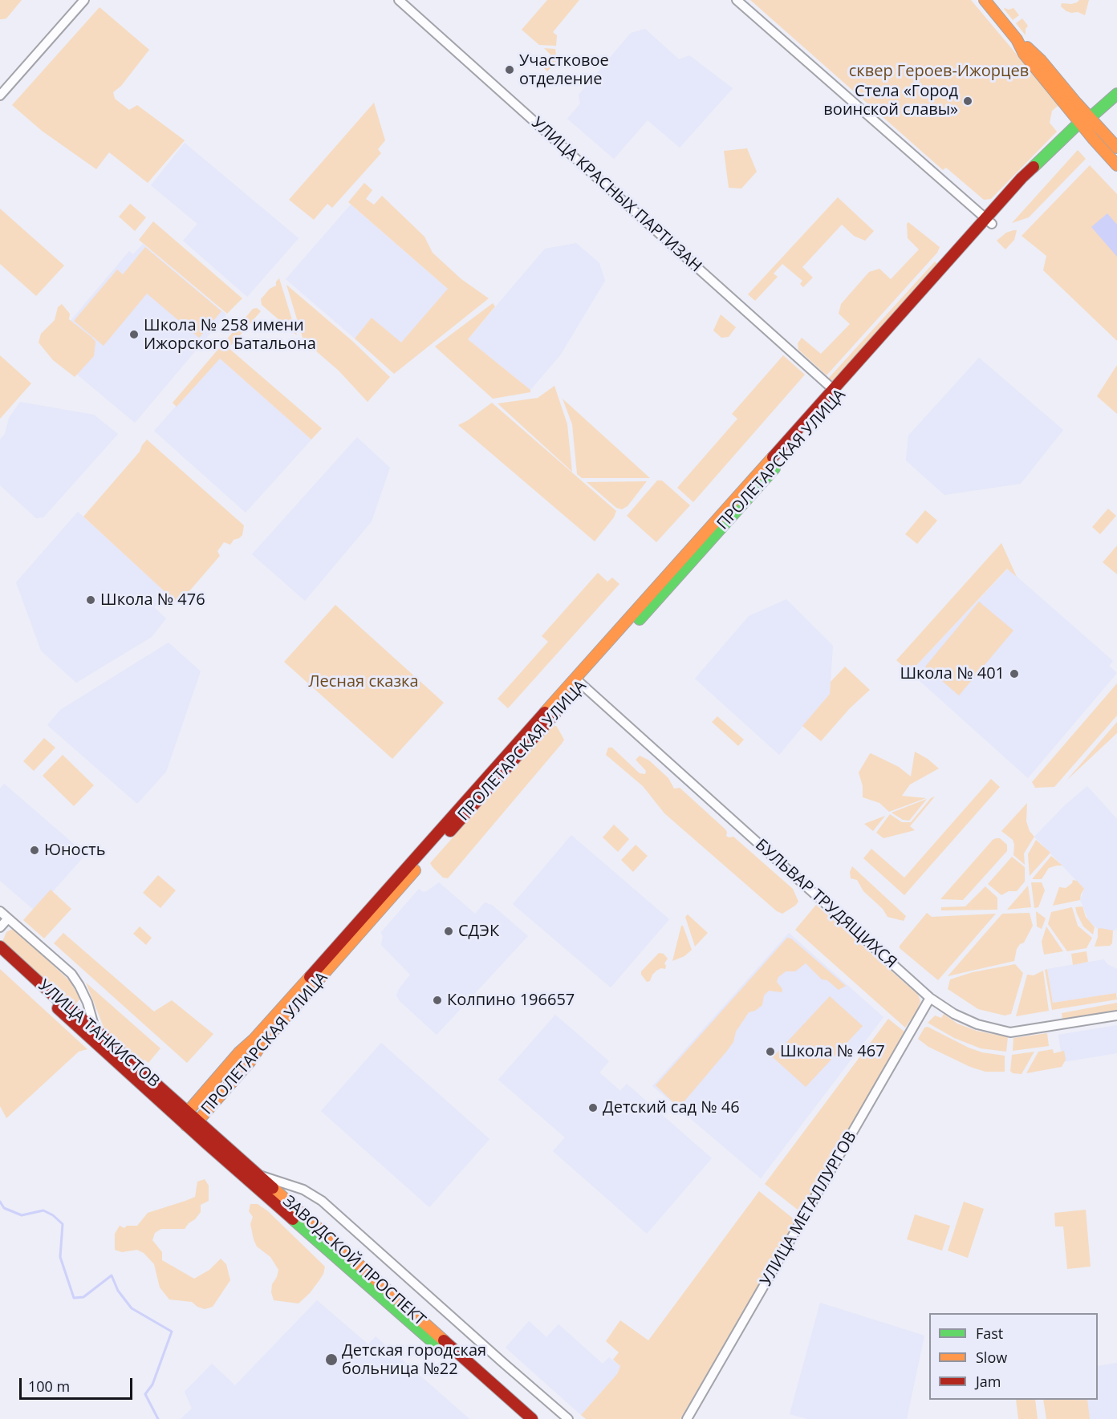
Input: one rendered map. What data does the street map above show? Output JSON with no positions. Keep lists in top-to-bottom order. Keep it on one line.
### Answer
{"streets":{"main road":["ПРОЛЕТАРСКАЯ УЛИЦА","УЛИЦА ТАНКИСТОВ","ЗАВОДСКОЙ ПРОСПЕКТ"],"street":["УЛИЦА КРАСНЫХ ПАРТИЗАН","БУЛЬВАР ТРУДЯЩИХСЯ","УЛИЦА МЕТАЛЛУРГОВ"]},"crossings":[["УЛИЦА КРАСНЫХ ПАРТИЗАН","ПРОЛЕТАРСКАЯ УЛИЦА"],["ПРОЛЕТАРСКАЯ УЛИЦА","БУЛЬВАР ТРУДЯЩИХСЯ"],["ПРОЛЕТАРСКАЯ УЛИЦА","УЛИЦА ТАНКИСТОВ"],["ПРОЛЕТАРСКАЯ УЛИЦА","ЗАВОДСКОЙ ПРОСПЕКТ"],["БУЛЬВАР ТРУДЯЩИХСЯ","УЛИЦА МЕТАЛЛУРГОВ"],["УЛИЦА ТАНКИСТОВ","ЗАВОДСКОЙ ПРОСПЕКТ"]],"parks":["сквер Героев-Ижорцев","Лесная сказка"],"places":["Участковое отделение","Стела «Город воинской славы»","Школа № 258 имени Ижорского Батальона","Школа № 476","Школа № 401","Юность","СДЭК","Колпино 196657","Школа № 467","Детский сад № 46","Детская городская больница №22"],"legend":["Fast","Slow","Jam"],"scale_bar":"100 m"}
